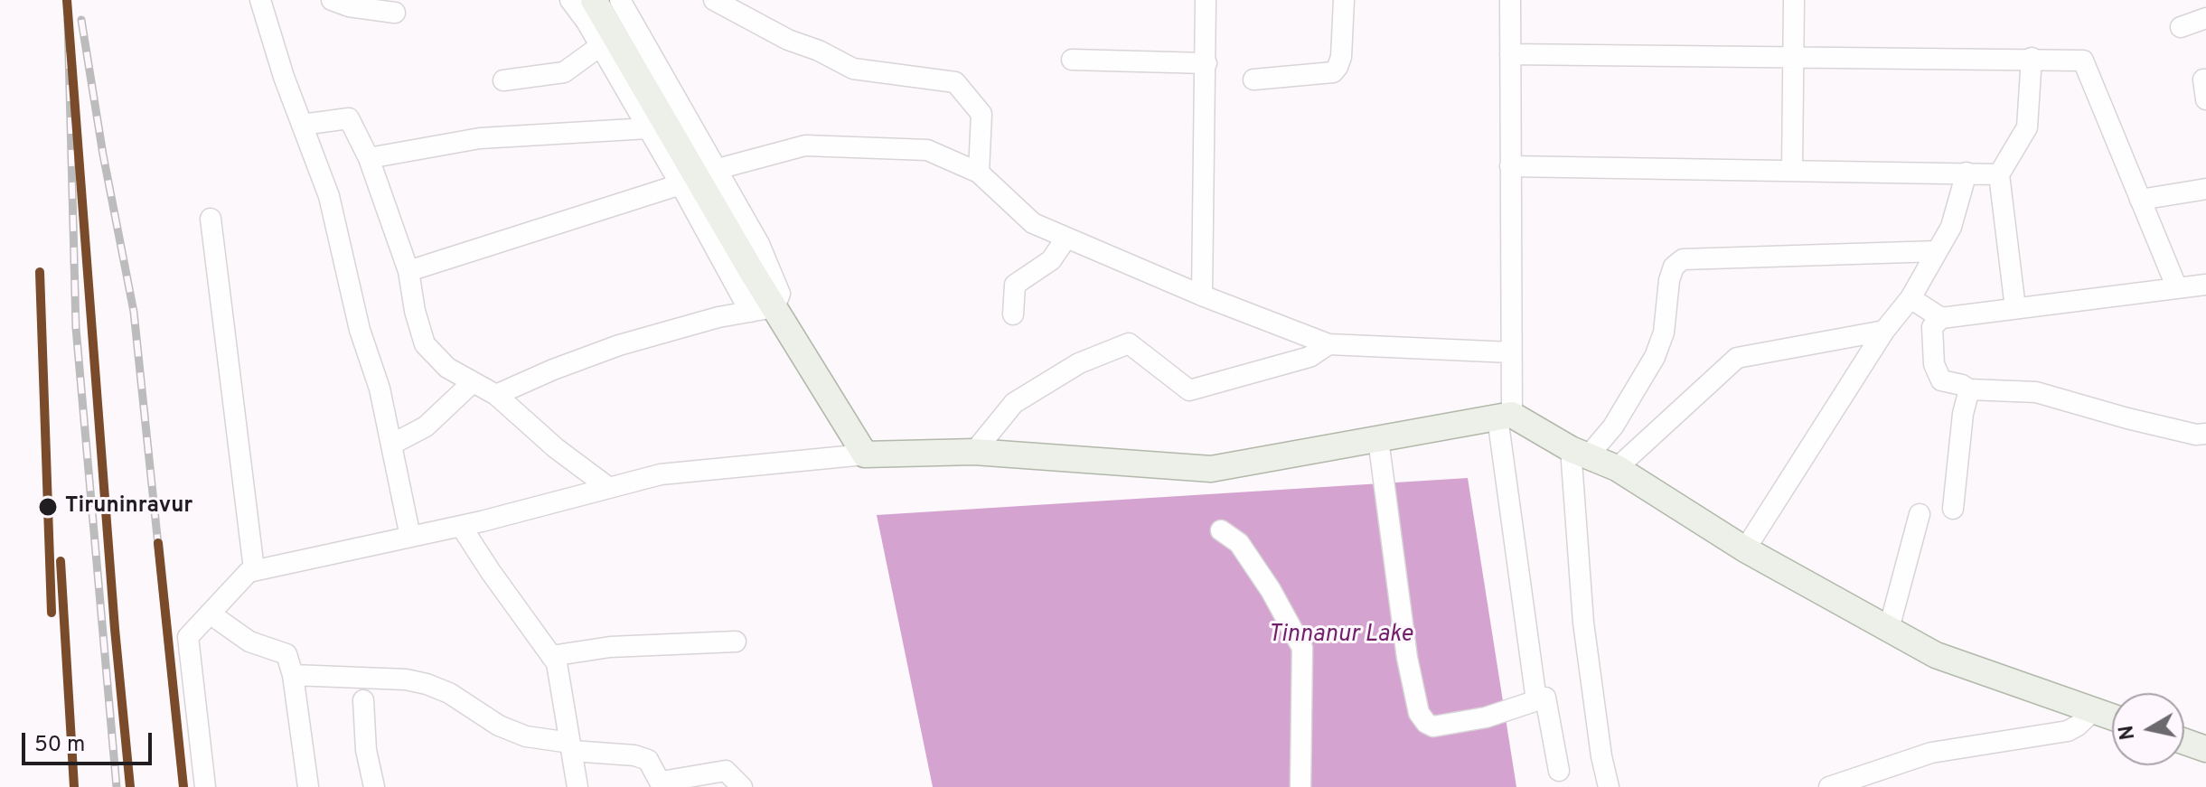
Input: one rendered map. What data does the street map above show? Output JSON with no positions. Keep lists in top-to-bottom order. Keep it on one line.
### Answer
{"water":["Tinnanur Lake"],"places":["Tiruninravur"],"scale_bar":"50 m","north":"left"}
